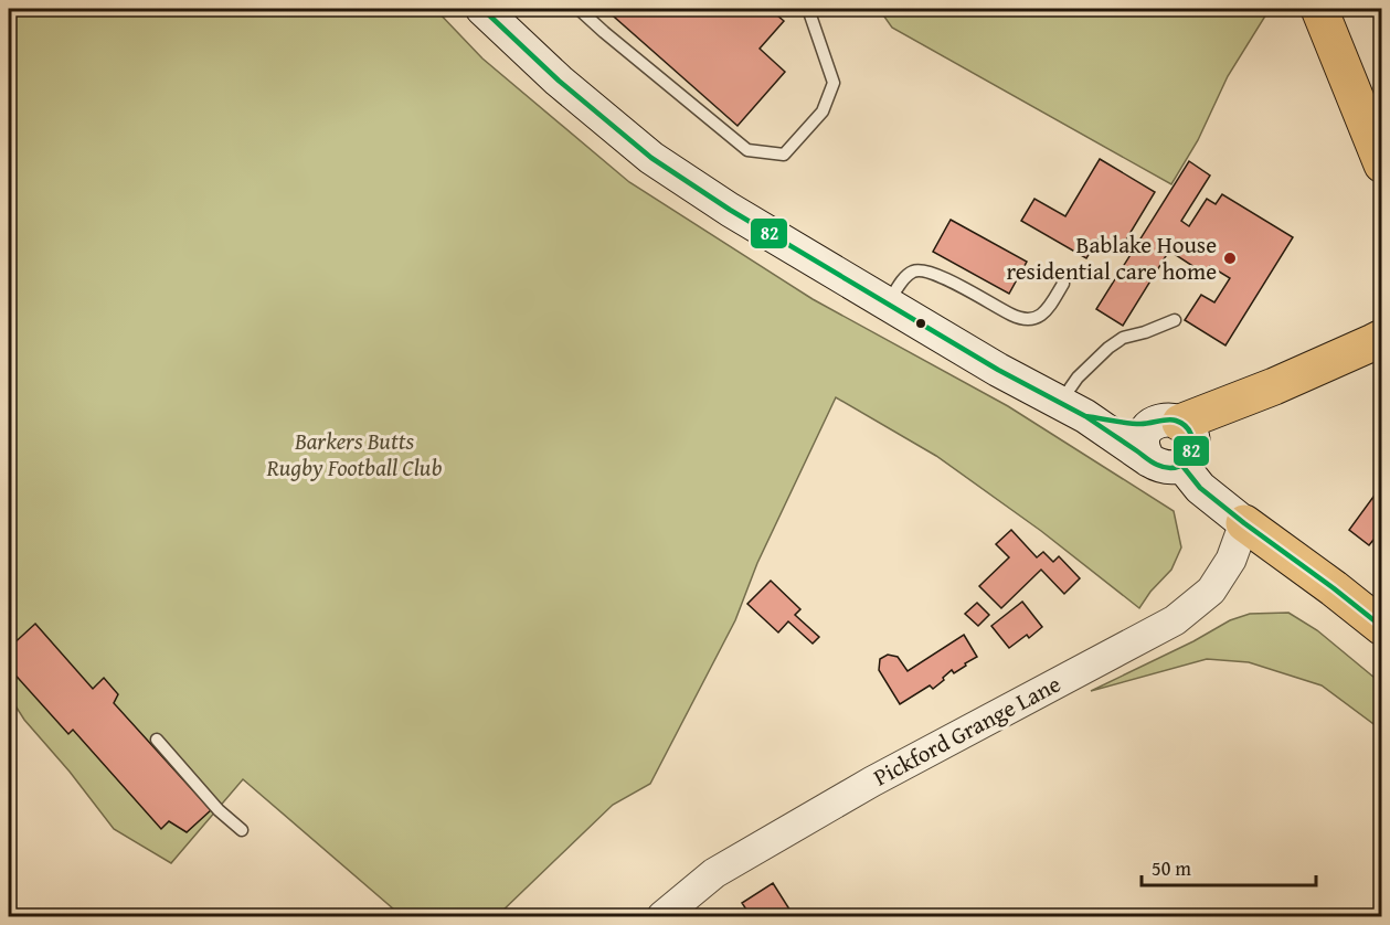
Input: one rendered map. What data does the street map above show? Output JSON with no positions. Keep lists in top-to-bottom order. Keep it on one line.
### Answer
{"streets":{"street":["Pickford Grange Lane"]},"parks":["Barkers Butts Rugby Football Club"],"places":["Bablake House residential care home"],"lines":["transit line 82"],"scale_bar":"50 m"}
